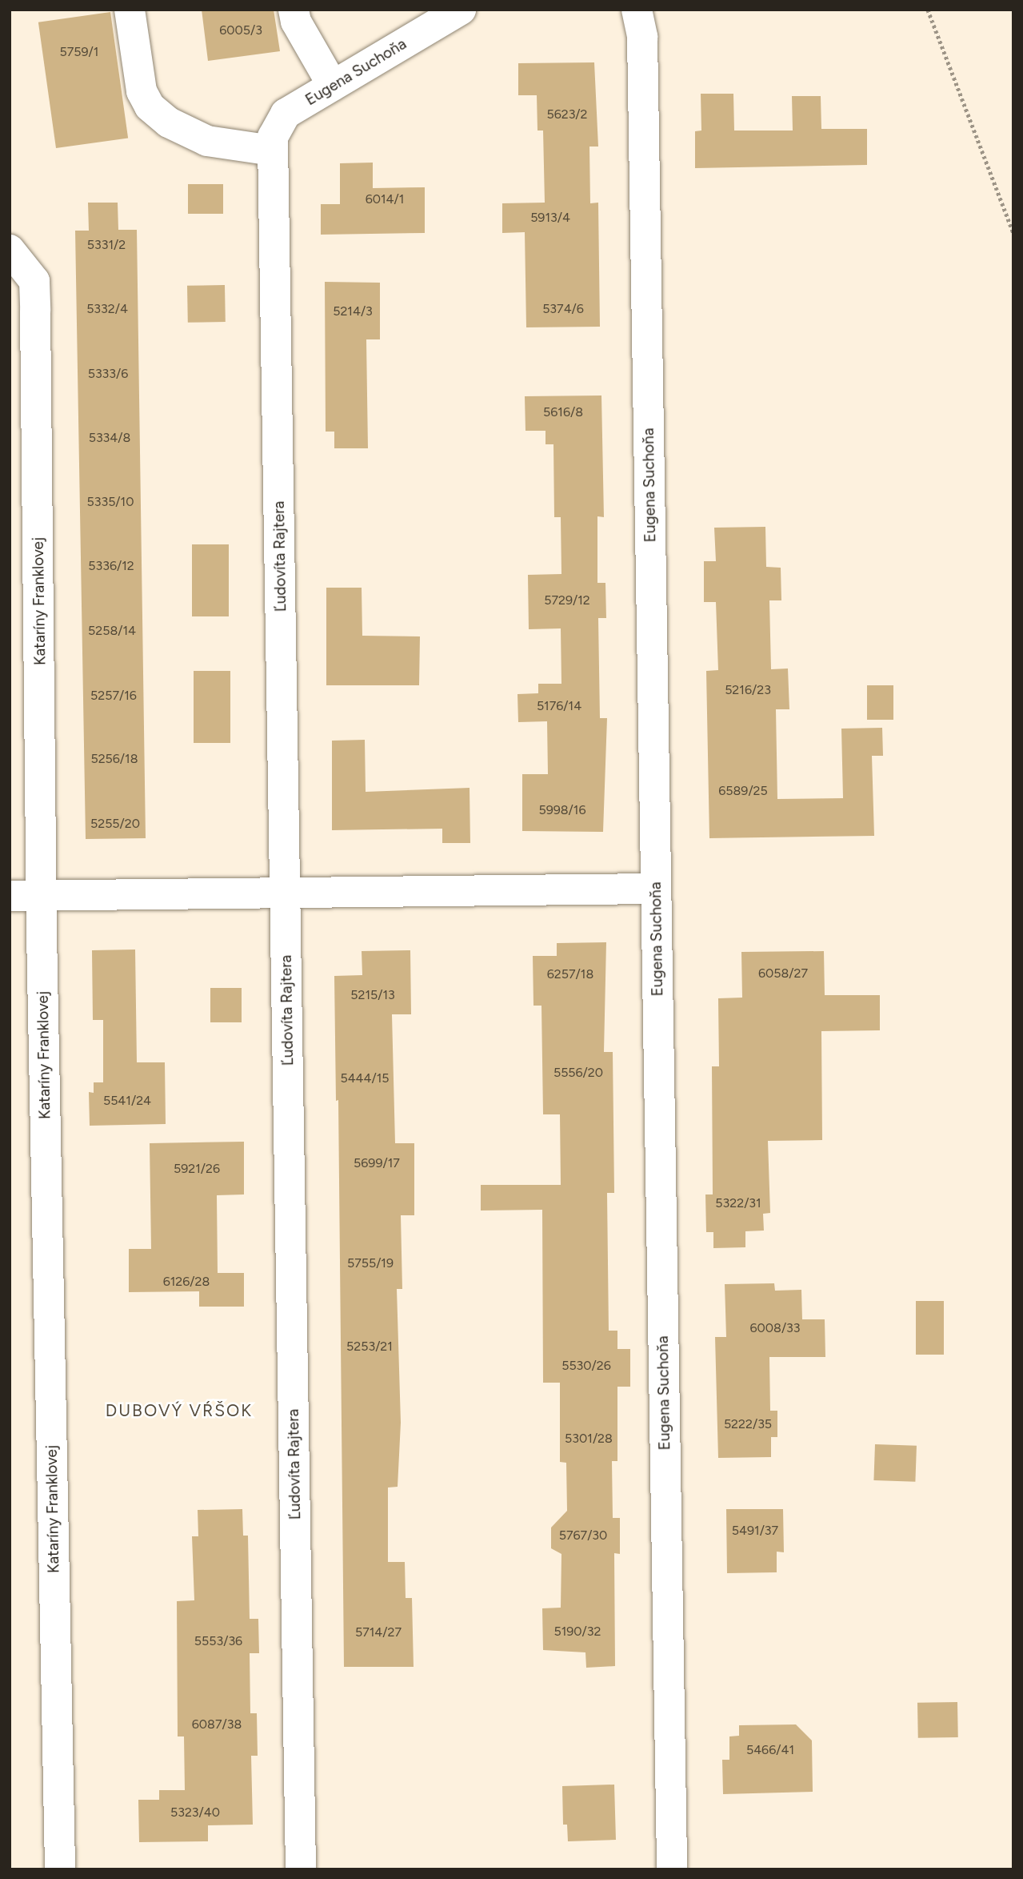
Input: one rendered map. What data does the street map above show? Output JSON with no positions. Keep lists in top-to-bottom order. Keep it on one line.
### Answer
{"streets":{"street":["Eugena Suchoňa","Ľudovíta Rajtera","Kataríny Franklovej"]},"crossings":[["Eugena Suchoňa","Ľudovíta Rajtera"]],"districts":["DUBOVÝ VŔŠOK"],"house_numbers":["6005/3","5759/1","5623/2","6014/1","5913/4","5331/2","5332/4","5374/6","5214/3","5333/6","5616/8","5334/8","5335/10","5336/12","5729/12","5258/14","5216/23","5257/16","5176/14","5256/18","6589/25","5998/16","5255/20","6058/27","6257/18","5215/13","5556/20","5444/15","5541/24","5699/17","5921/26","5322/31","5755/19","6126/28","6008/33","5253/21","5530/26","5222/35","5301/28","5491/37","5767/30","5190/32","5714/27","5553/36","6087/38","5466/41","5323/40"]}
